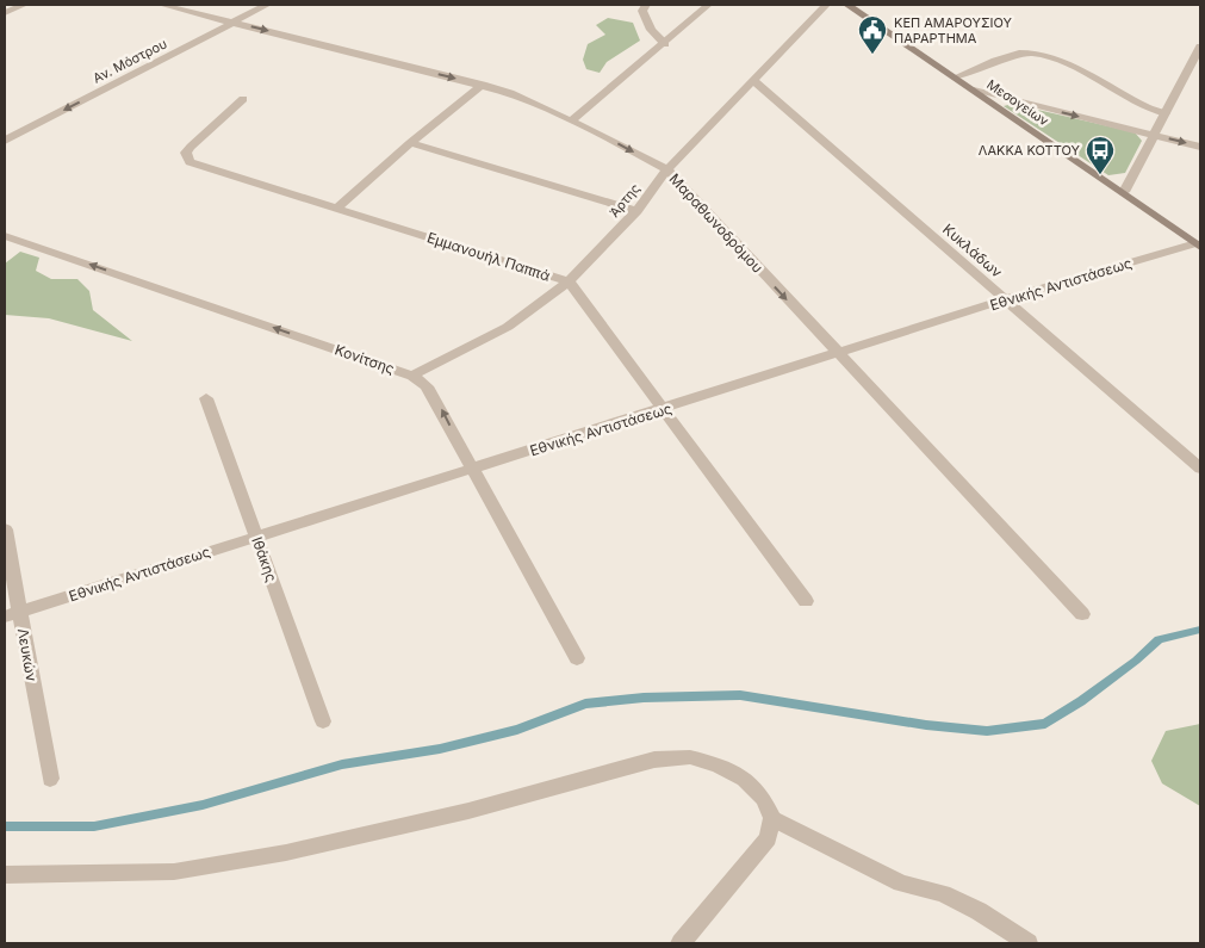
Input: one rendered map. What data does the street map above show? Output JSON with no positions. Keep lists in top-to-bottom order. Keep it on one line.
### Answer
{"streets":{"street":["Αν. Μόστρου","Μεσογείων","Άρτης","Μαραθωνοδρόμου","Κυκλάδων","Εμμανουήλ Παππά","Εθνικής Αντιστάσεως","Κονίτσης","Ιθάκης","Λευκών"]},"crossings":[["Αν. Μόστρου","Μαραθωνοδρόμου"],["Μεσογείων","Εθνικής Αντιστάσεως"],["Άρτης","Μαραθωνοδρόμου"],["Άρτης","Κυκλάδων"],["Άρτης","Εμμανουήλ Παππά"],["Άρτης","Κονίτσης"],["Μαραθωνοδρόμου","Εθνικής Αντιστάσεως"],["Κυκλάδων","Εθνικής Αντιστάσεως"],["Εμμανουήλ Παππά","Εθνικής Αντιστάσεως"],["Εθνικής Αντιστάσεως","Κονίτσης"],["Εθνικής Αντιστάσεως","Ιθάκης"],["Εθνικής Αντιστάσεως","Λευκών"]],"one_way":["Αν. Μόστρου","Μαραθωνοδρόμου","Κονίτσης"],"places":{"public building":["ΚΕΠ ΑΜΑΡΟΥΣΙΟΥ ΠΑΡΑΡΤΗΜΑ"],"bus stop":["ΛΑΚΚΑ ΚΟΤΤΟΥ"]}}
